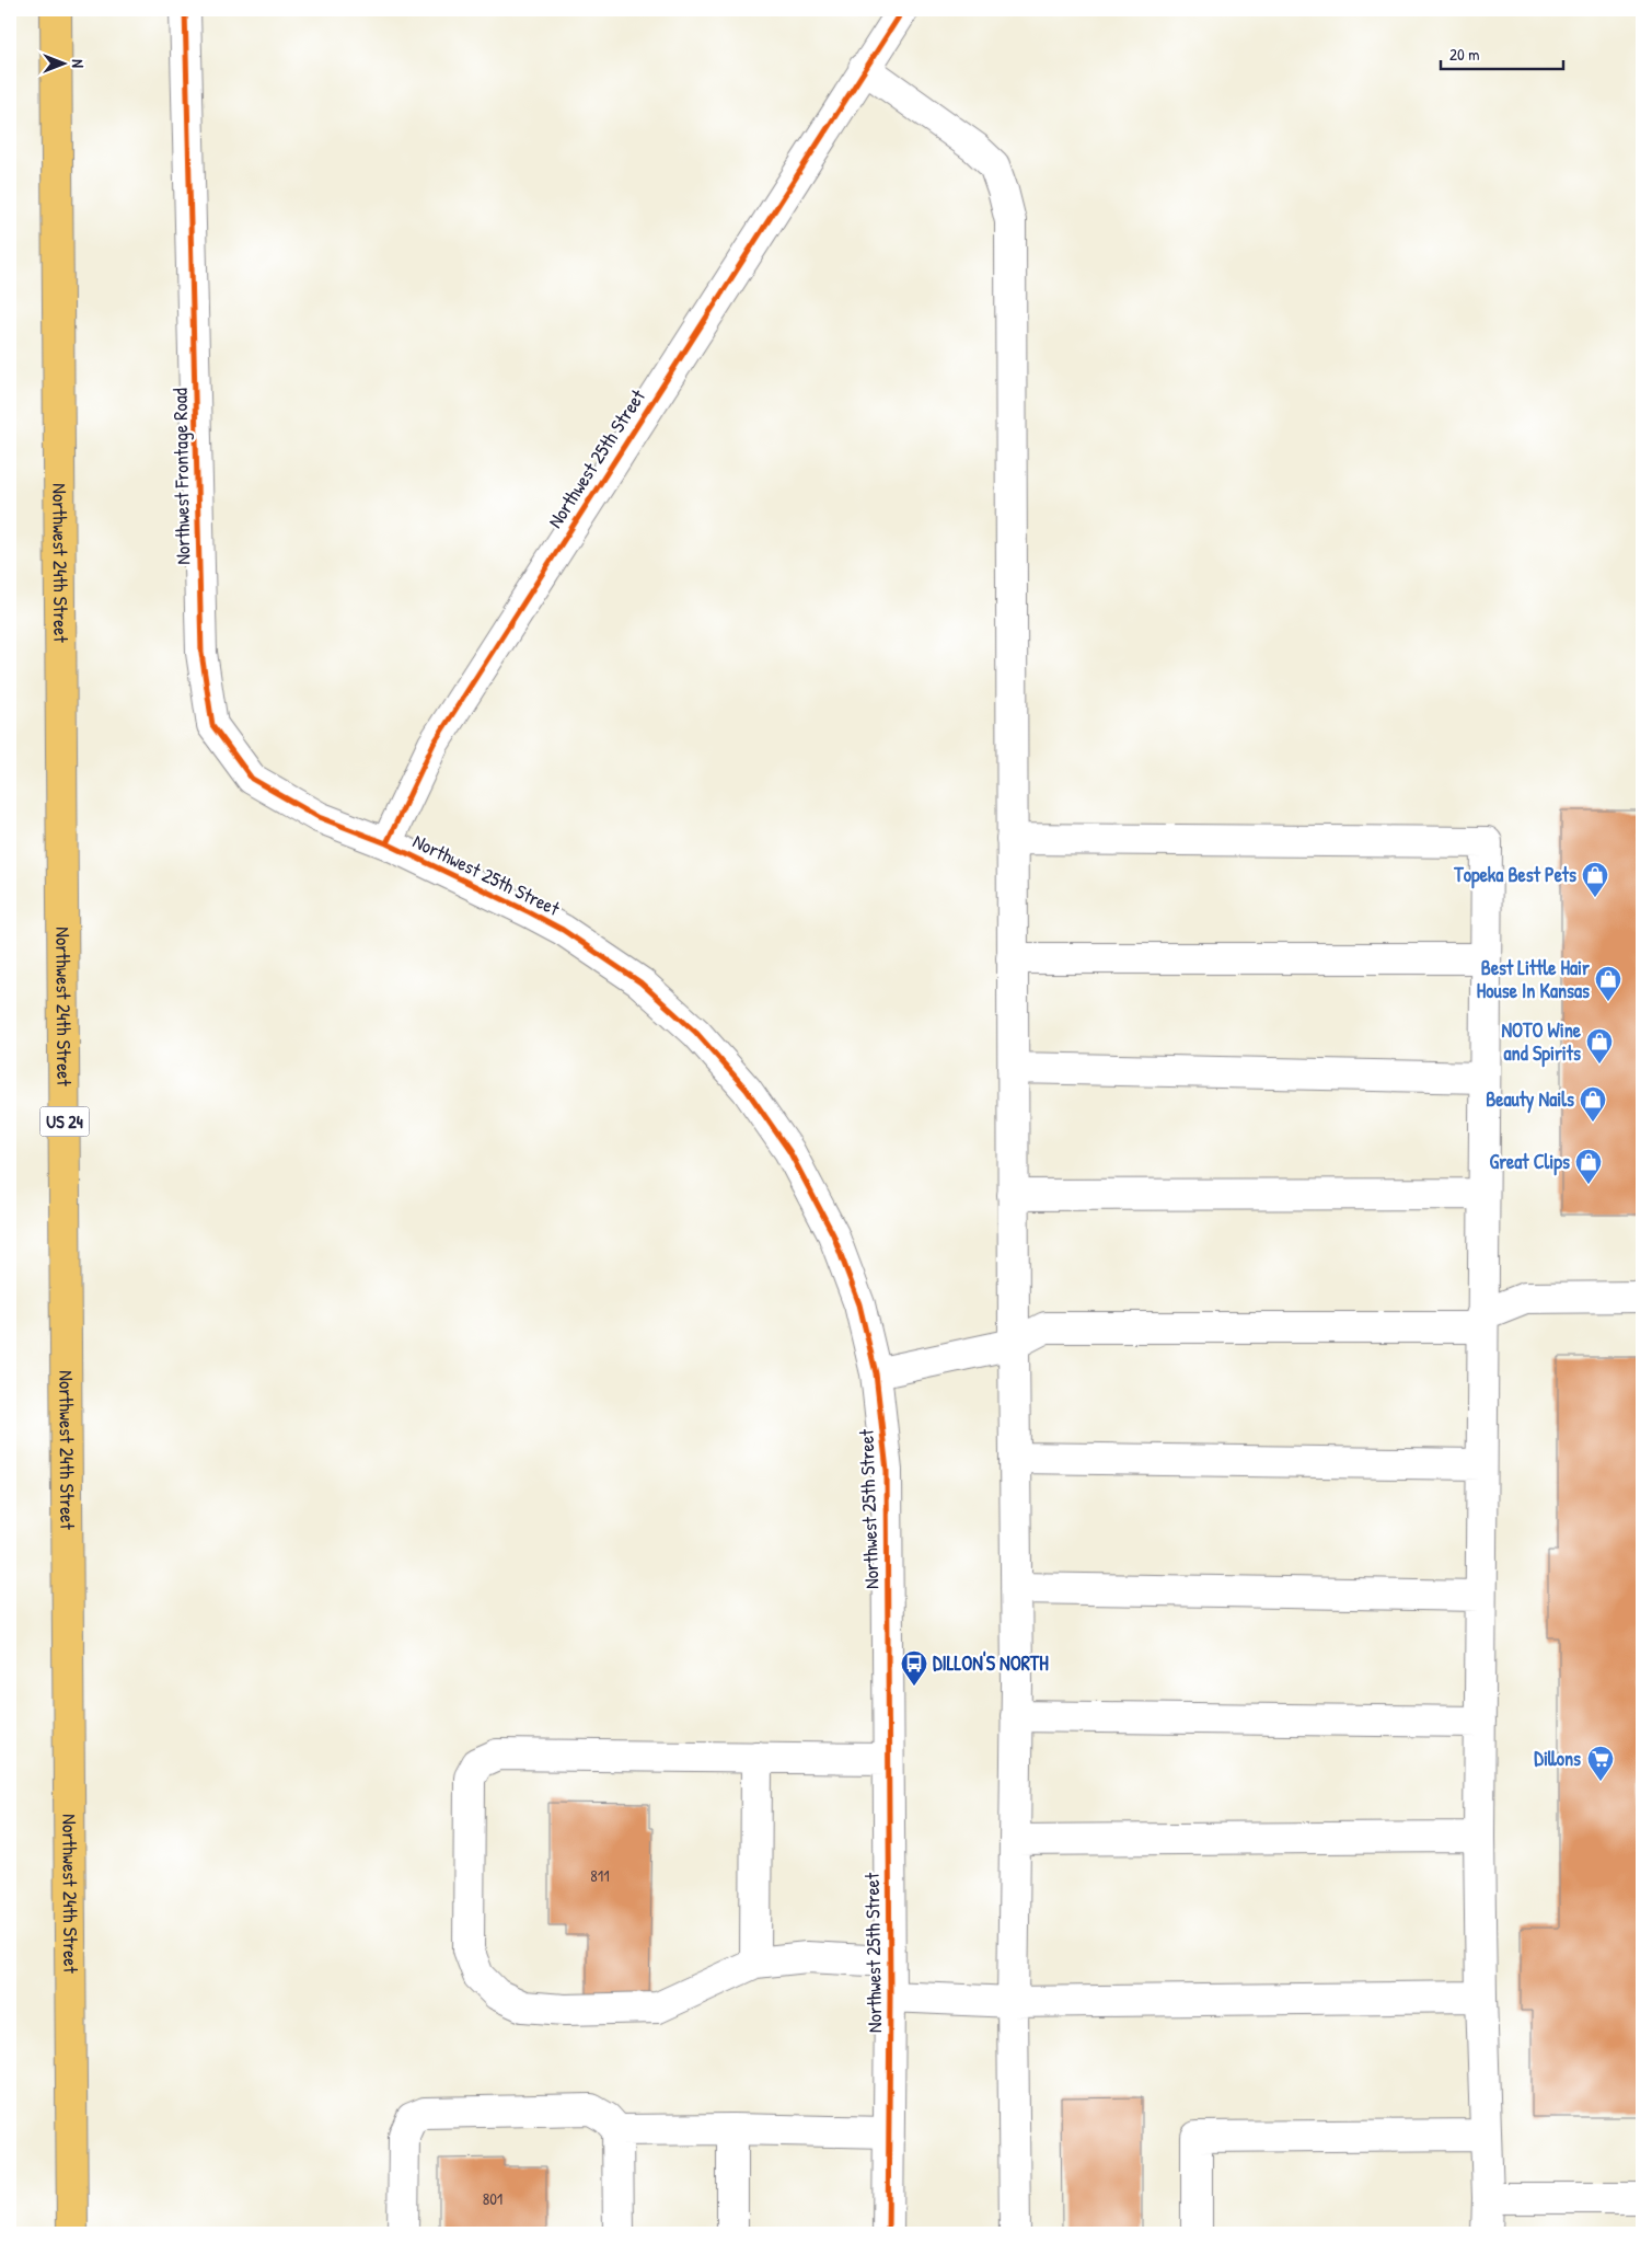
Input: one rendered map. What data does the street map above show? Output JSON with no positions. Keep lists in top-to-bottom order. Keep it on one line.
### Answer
{"streets":{"highway":["Northwest 24th Street","US 24"],"street":["Northwest 25th Street","Northwest Frontage Road"]},"crossings":[["Northwest 25th Street","Northwest Frontage Road"]],"places":{"shop":["Topeka Best Pets","Best Little Hair House In Kansas","NOTO Wine and Spirits","Beauty Nails","Great Clips"],"bus stop":["DILLON'S NORTH"],"supermarket":["Dillons"]},"house_numbers":["811","801"],"scale_bar":"20 m","north":"right"}
